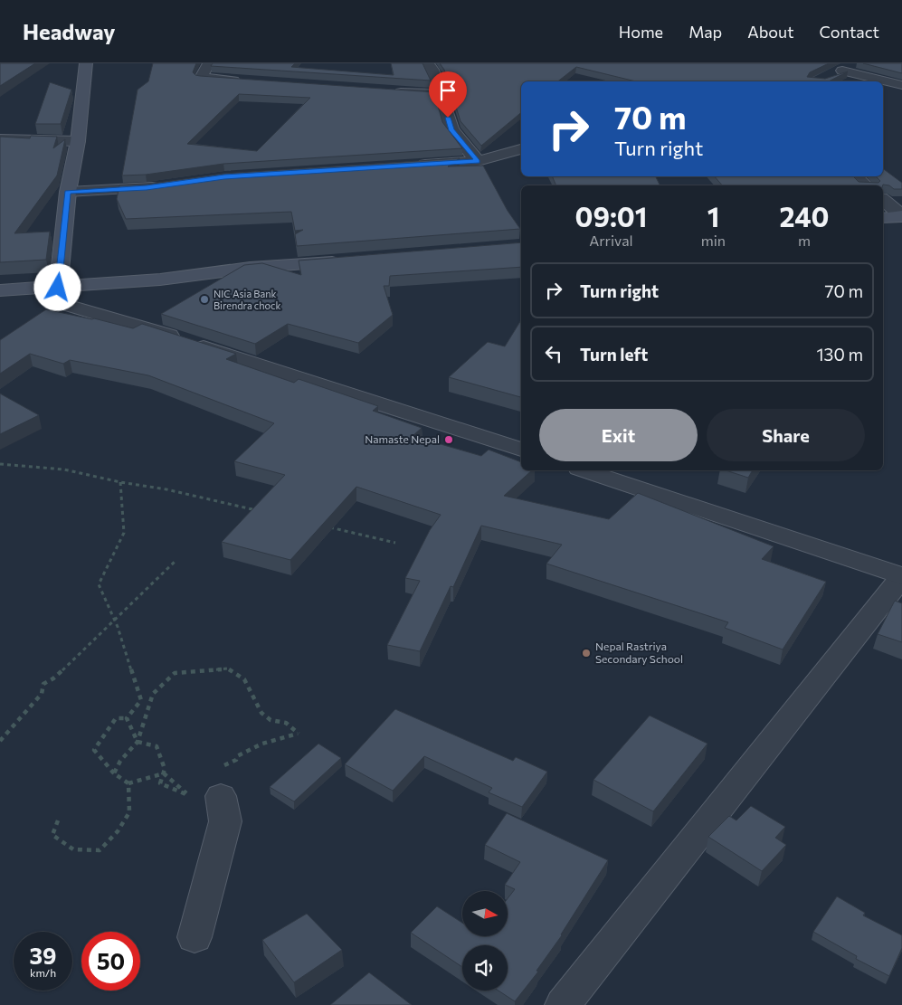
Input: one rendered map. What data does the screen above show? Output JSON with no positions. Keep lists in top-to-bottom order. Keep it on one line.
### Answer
{"places":["NIC Asia Bank Birendra chock","Namaste Nepal","Nepal Rastriya Secondary School"],"north":"right","page":{"header":"Headway","nav":["Home","Map","About","Contact"],"turn":["70 m","Turn right"],"eta":["09:01","Arrival","1","min","240","m"],"list":[{"name":"Turn right","value":"70 m"},{"name":"Turn left","value":"130 m"}],"buttons":["Exit","Share"],"speed":"39 km/h","limit":"50"}}
